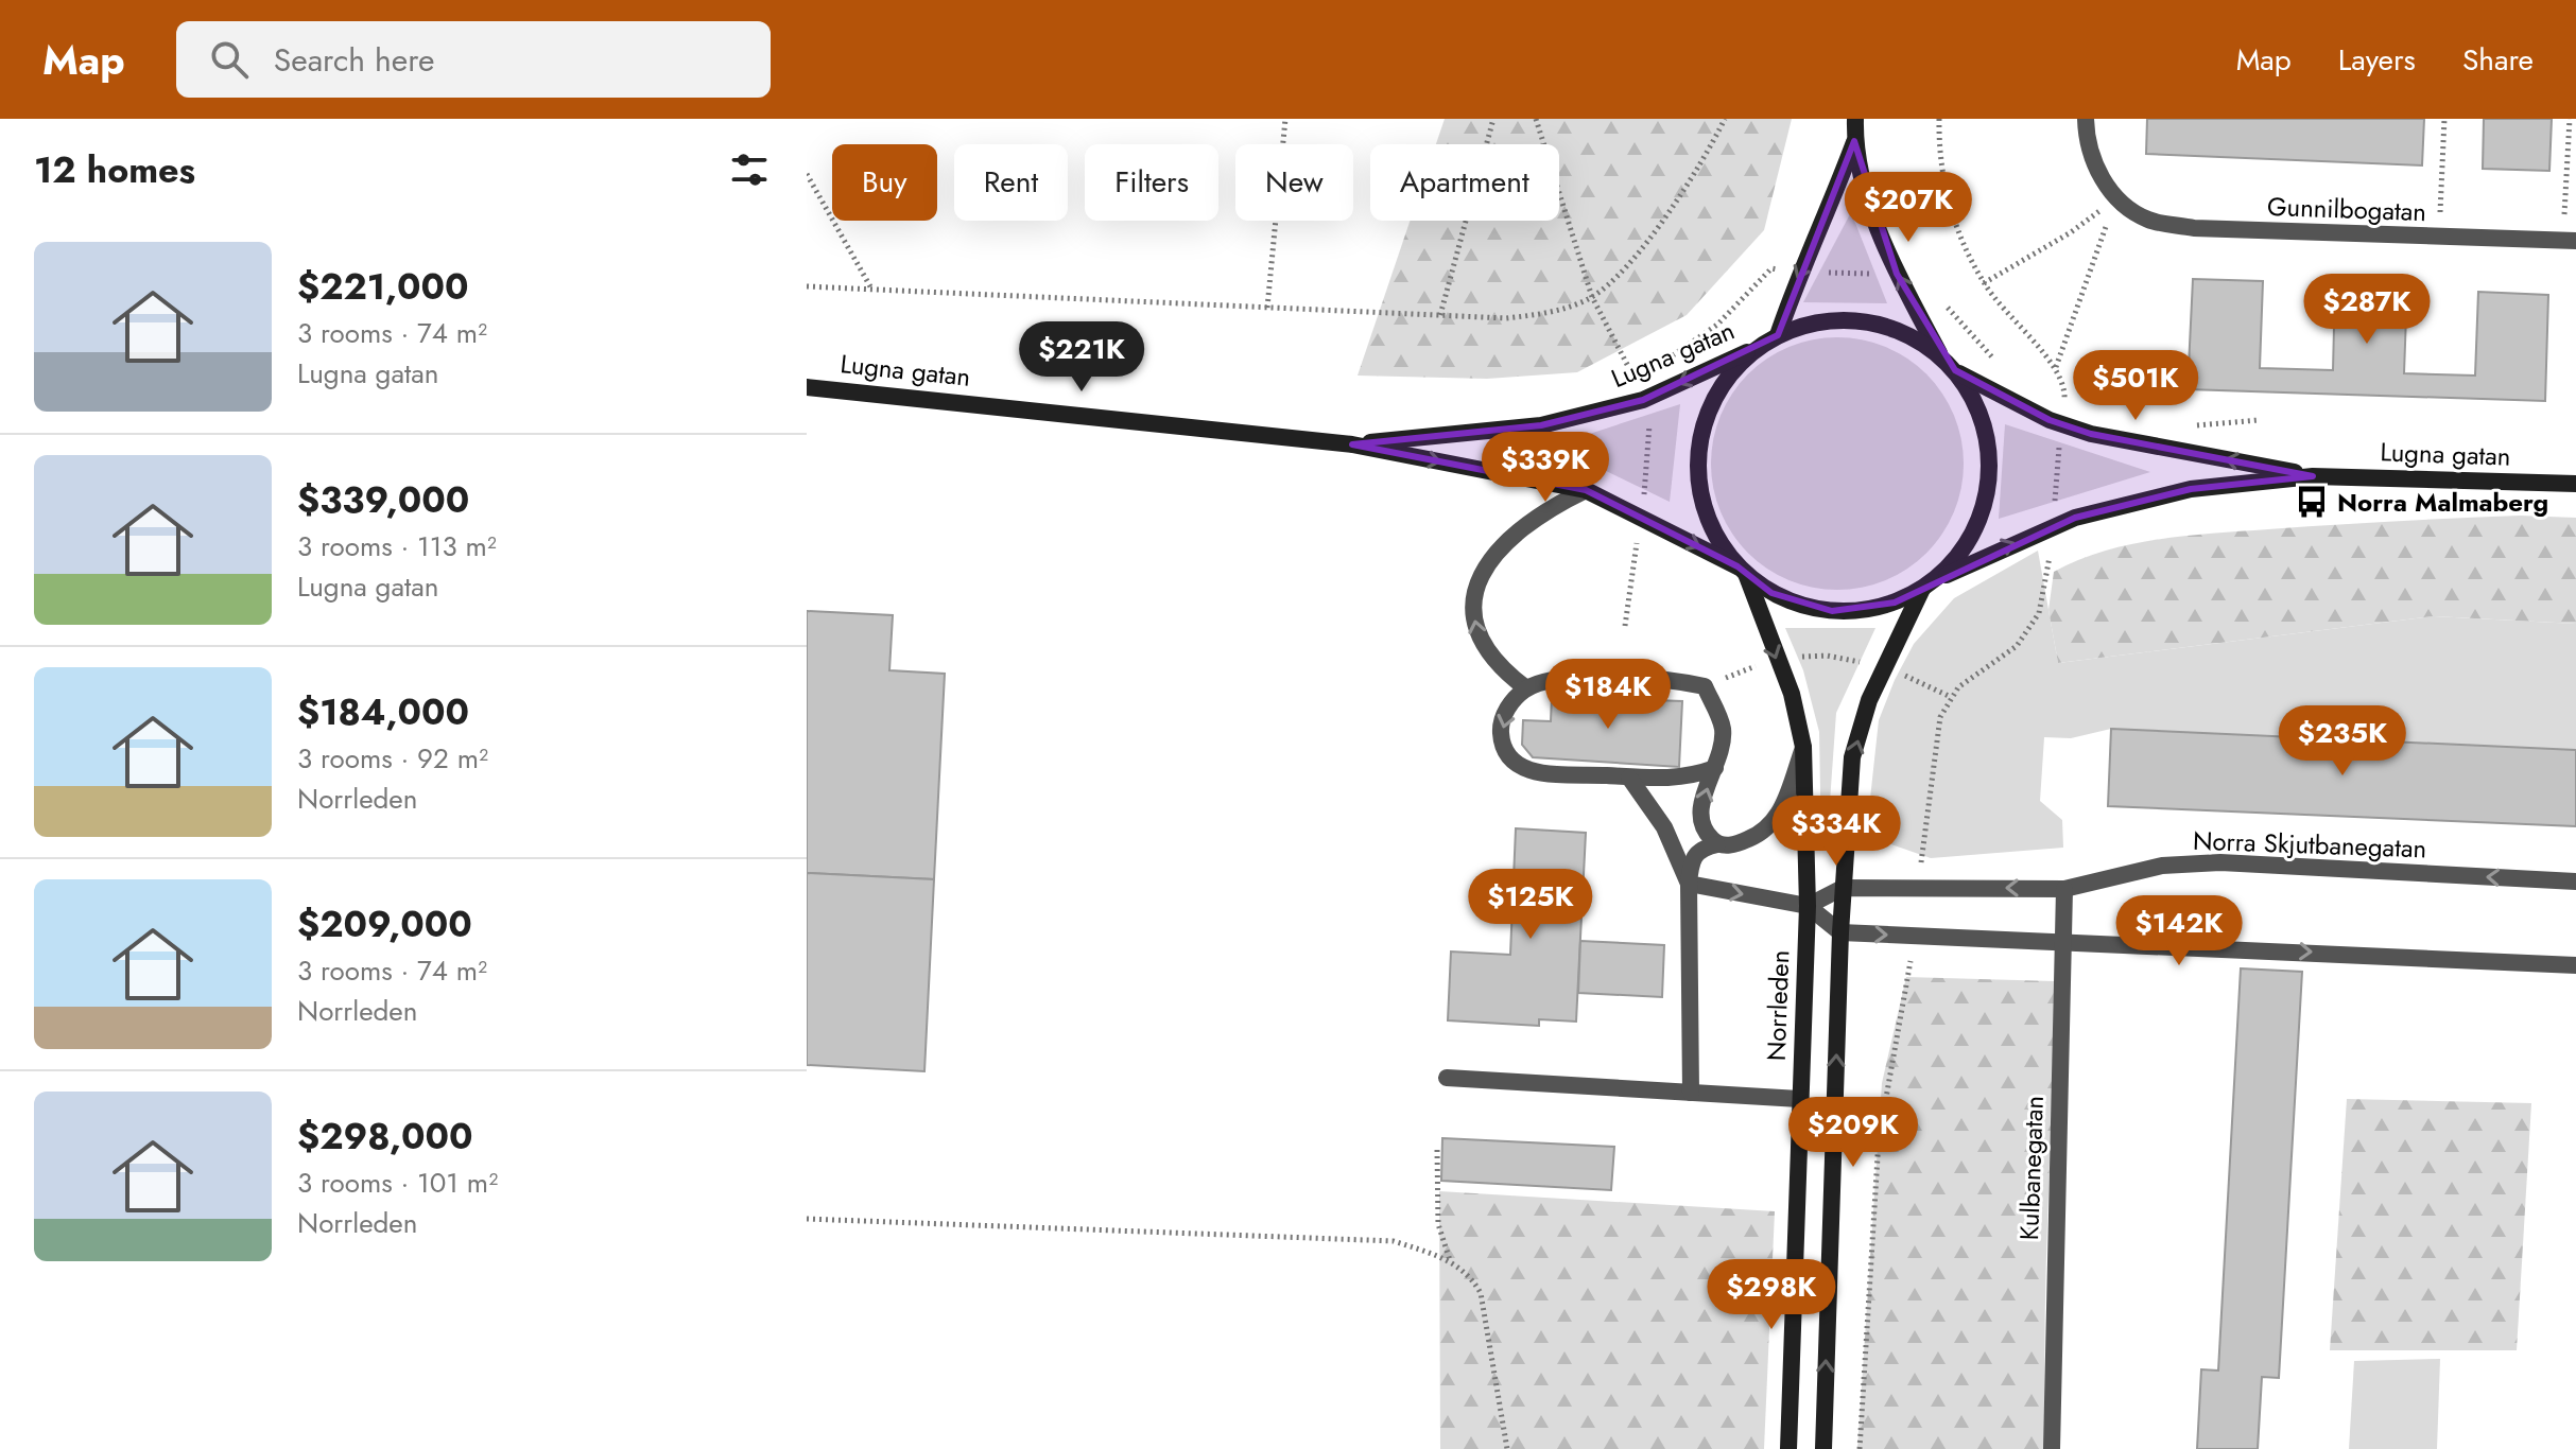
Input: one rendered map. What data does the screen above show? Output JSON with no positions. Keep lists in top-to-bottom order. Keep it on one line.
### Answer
{"streets":{"main road":["Lugna gatan","Norrleden"],"street":["Gunnilbogatan","Norra Skjutbanegatan","Kulbanegatan"]},"crossings":[["Lugna gatan","Norrleden"],["Norra Skjutbanegatan","Norrleden"],["Norra Skjutbanegatan","Kulbanegatan"]],"places":{"bus stop":["Norra Malmaberg"]},"page":{"header":"Map","search":"Search here","nav":["Map","Layers","Share"],"heading":"12 homes","chip":["Buy","Rent","Filters","New","Apartment"],"price":["$207K","$287K","$221K","$501K","$339K","$184K","$235K","$334K","$125K","$142K","$209K","$298K"],"list":[{"name":"$221,000","note":"3 rooms · 74 m² · Lugna gatan"},{"name":"$339,000","note":"3 rooms · 113 m² · Lugna gatan"},{"name":"$184,000","note":"3 rooms · 92 m² · Norrleden"},{"name":"$209,000","note":"3 rooms · 74 m² · Norrleden"},{"name":"$298,000","note":"3 rooms · 101 m² · Norrleden"}]}}
